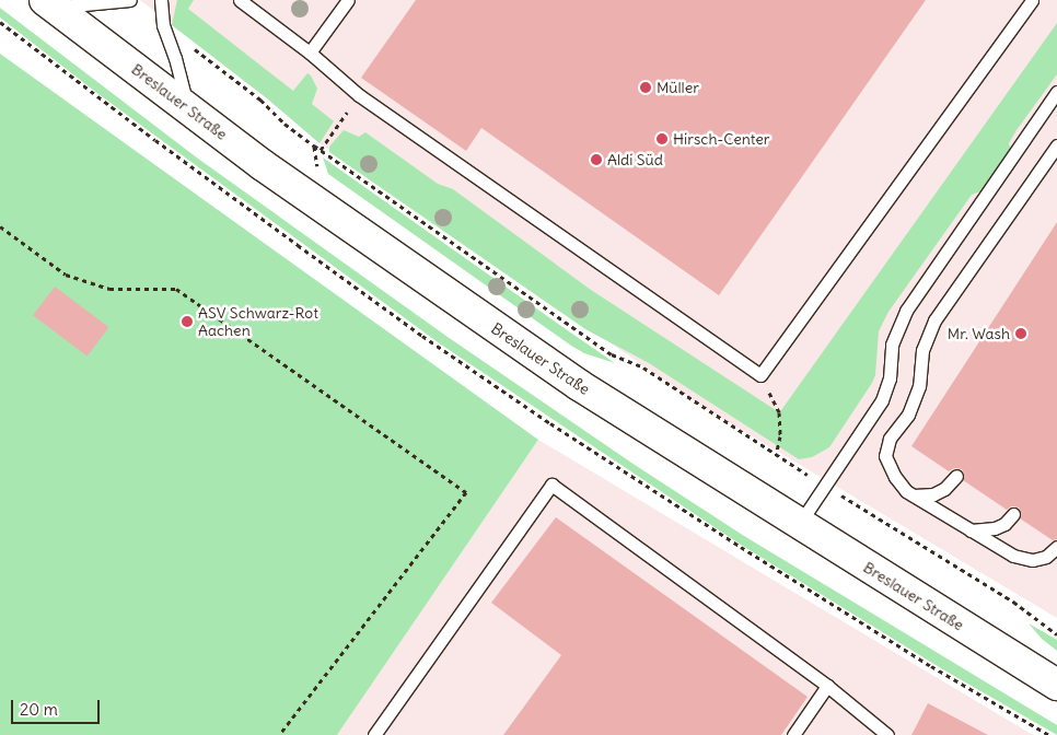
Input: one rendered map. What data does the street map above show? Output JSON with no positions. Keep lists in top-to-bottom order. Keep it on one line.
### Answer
{"streets":{"main road":["Breslauer Straße"]},"places":["Müller","Hirsch-Center","Aldi Süd","ASV Schwarz-Rot Aachen","Mr. Wash"],"scale_bar":"20 m"}
